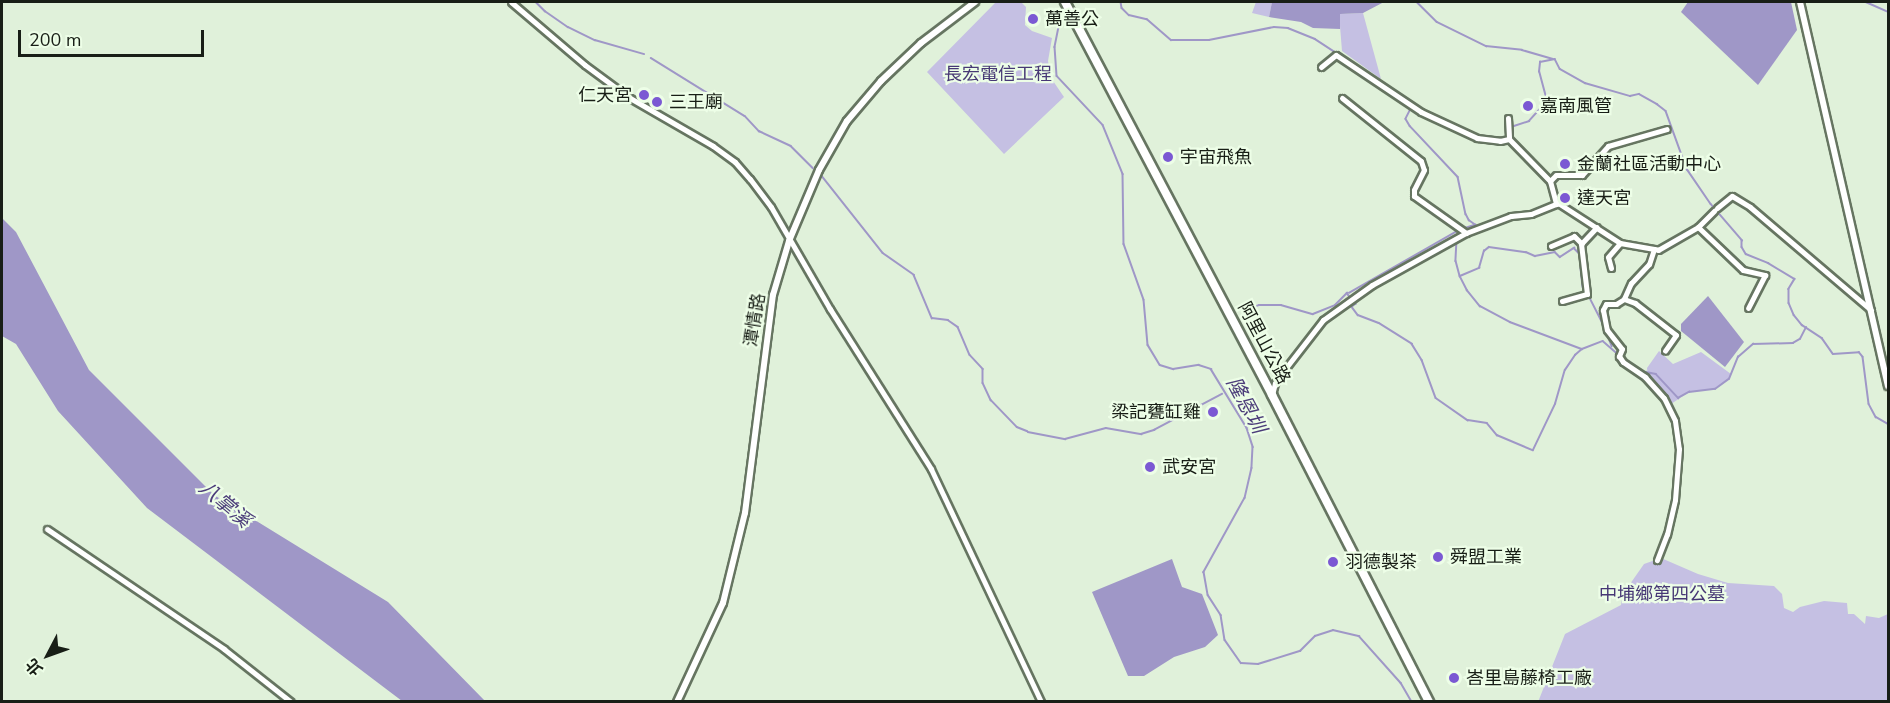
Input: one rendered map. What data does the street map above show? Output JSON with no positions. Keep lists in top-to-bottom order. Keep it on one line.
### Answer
{"streets":{"main road":["阿里山公路"],"street":["潭情路"]},"water":["隆恩圳","八掌溪"],"parks":["長宏電信工程","中埔鄉第四公墓"],"places":["萬善公","仁天宮","三王廟","嘉南風管","宇宙飛魚","金蘭社區活動中心","達天宮","梁記甕缸雞","武安宮","舜盟工業","羽德製茶","峇里島藤椅工廠"],"scale_bar":"200 m","north":"bottom left"}
